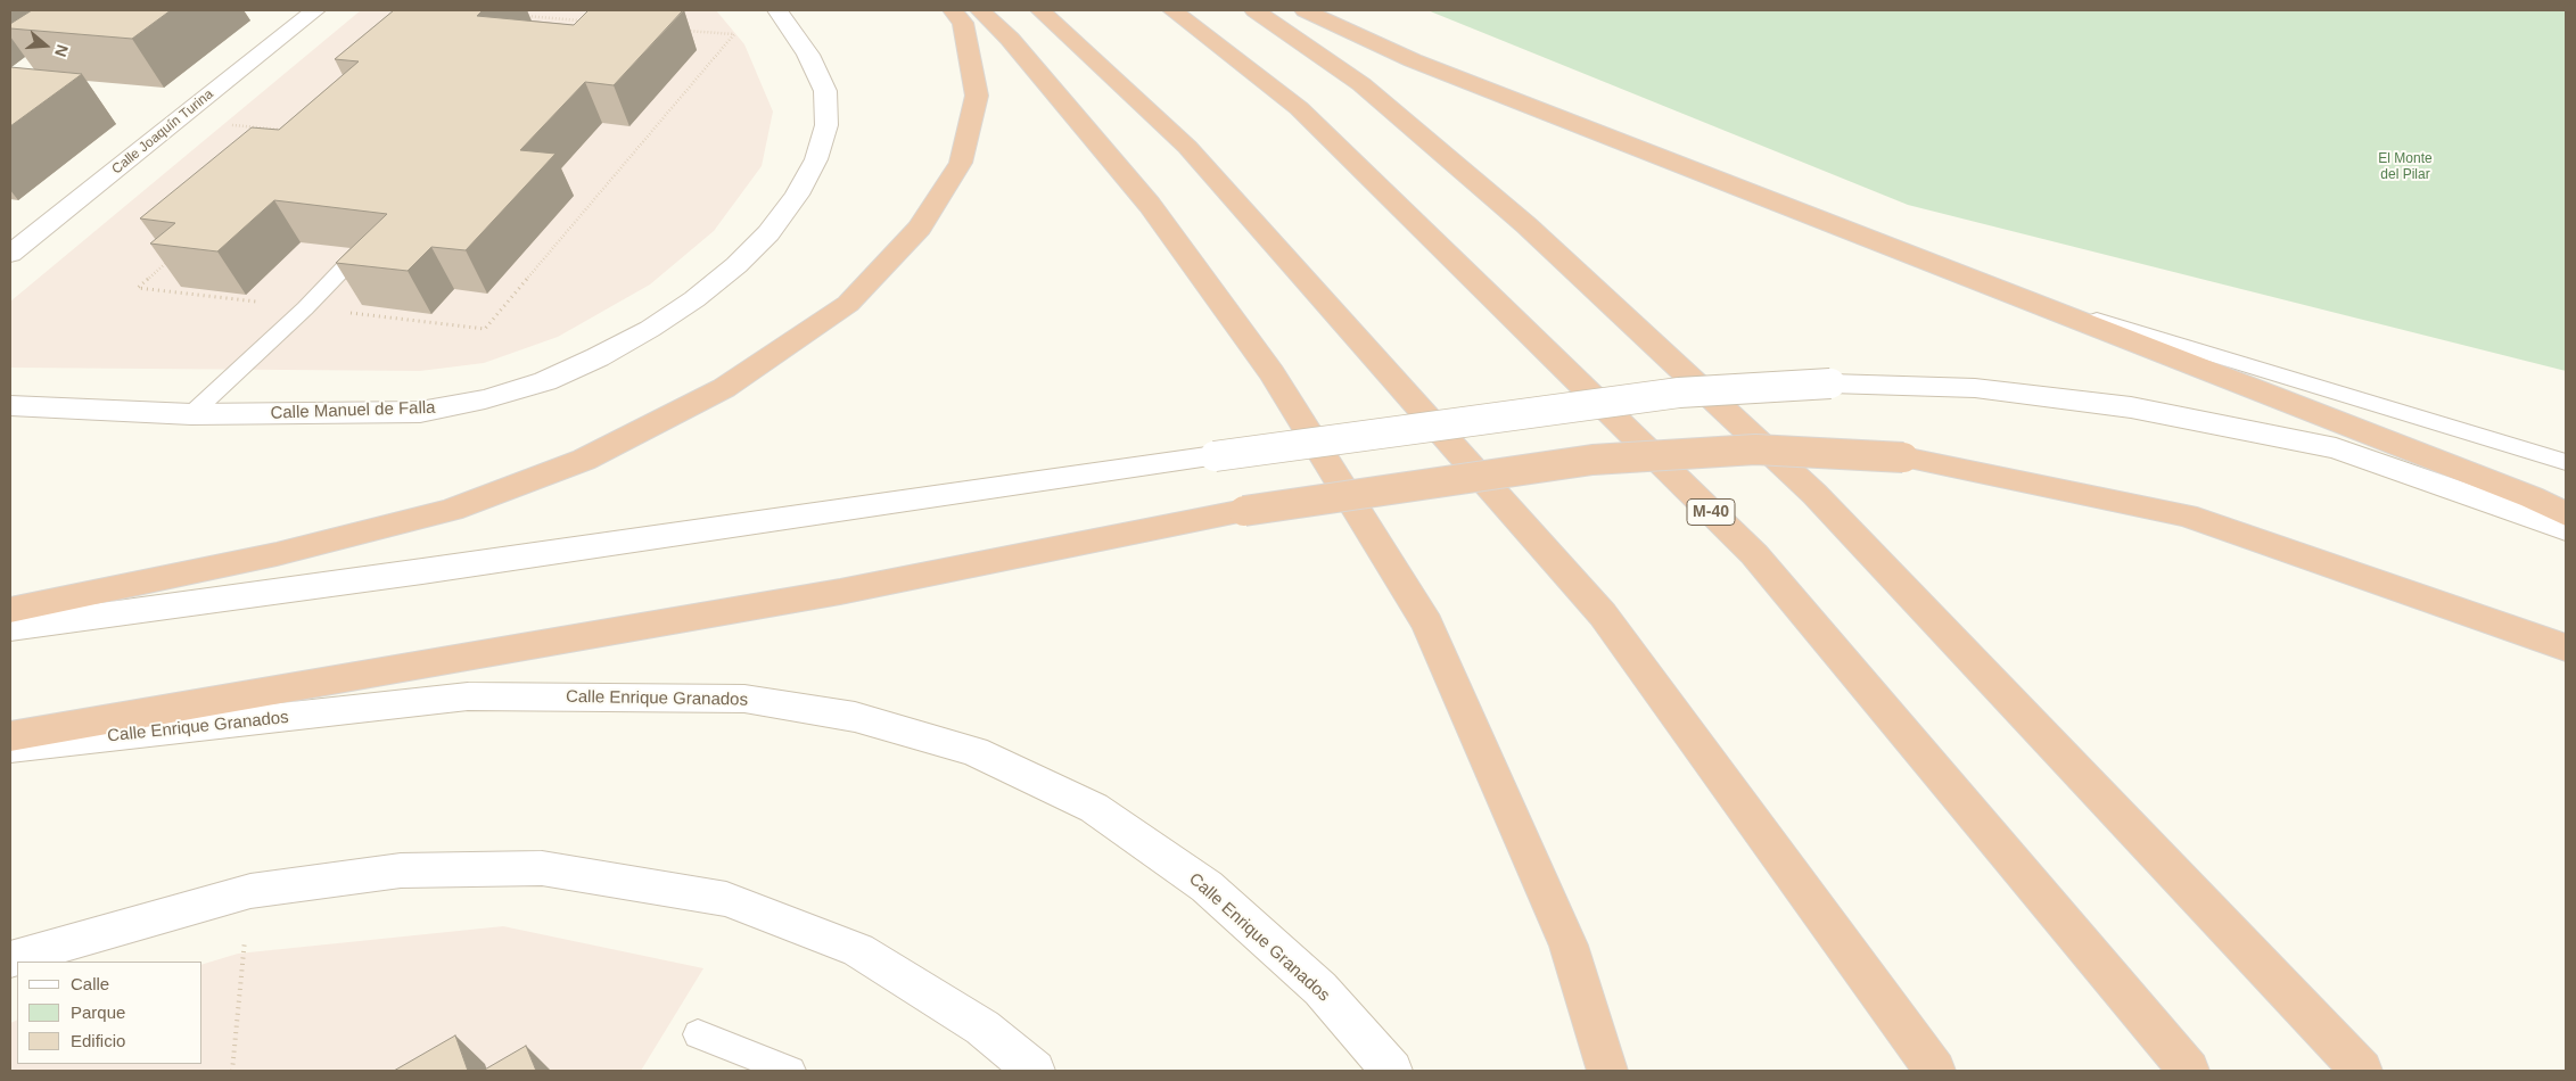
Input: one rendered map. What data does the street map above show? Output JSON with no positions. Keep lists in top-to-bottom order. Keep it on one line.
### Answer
{"streets":{"highway":["M-40"],"main road":["Calle Joaquín Turina","Calle Manuel de Falla","Calle Enrique Granados"]},"parks":["El Monte del Pilar"],"legend":["Calle","Parque","Edificio"],"north":"right"}
